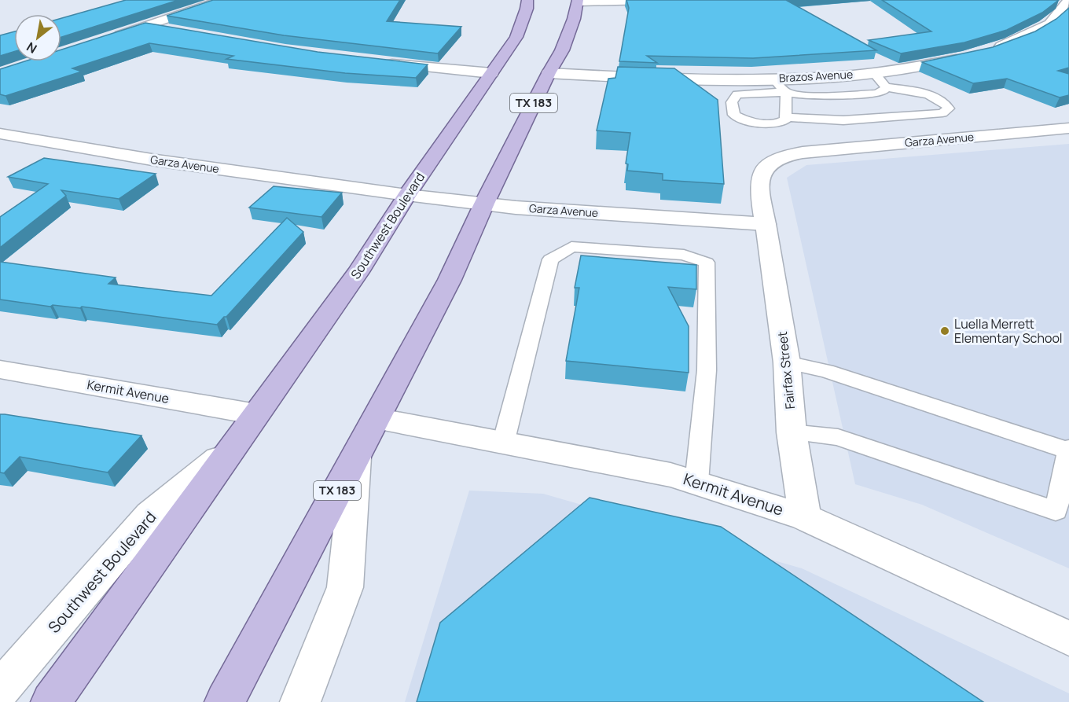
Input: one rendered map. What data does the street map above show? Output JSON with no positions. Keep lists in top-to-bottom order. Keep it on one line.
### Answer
{"streets":{"main road":["TX 183","Southwest Boulevard"],"street":["Brazos Avenue","Garza Avenue","Fairfax Street","Kermit Avenue"]},"crossings":[["Brazos Avenue","TX 183"],["TX 183","Garza Avenue"],["TX 183","Kermit Avenue"],["Garza Avenue","Southwest Boulevard"],["Garza Avenue","Fairfax Street"],["Southwest Boulevard","Kermit Avenue"],["Fairfax Street","Kermit Avenue"]],"places":["Luella Merrett Elementary School"],"north":"bottom left"}
